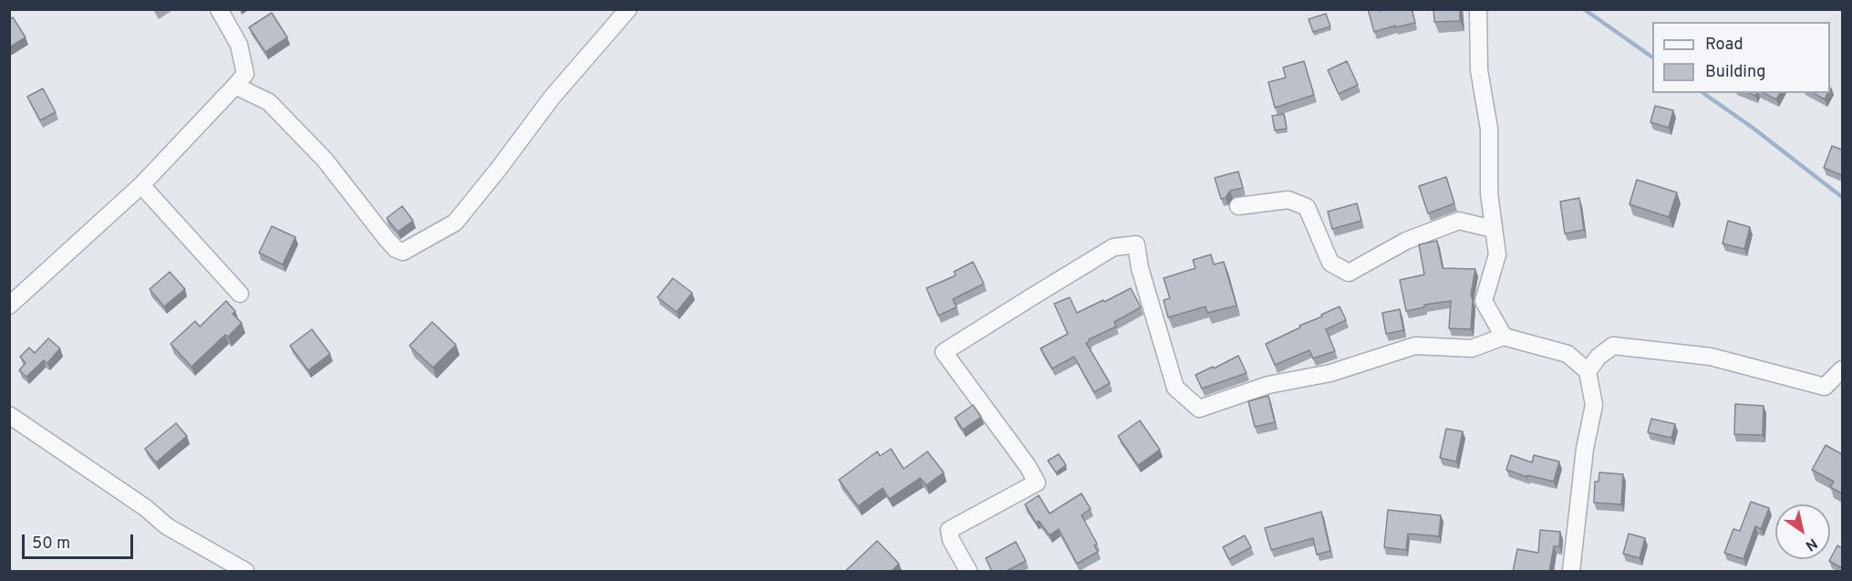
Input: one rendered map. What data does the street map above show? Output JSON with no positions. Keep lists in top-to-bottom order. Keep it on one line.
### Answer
{"legend":["Road","Building"],"scale_bar":"50 m","north":"bottom right"}
